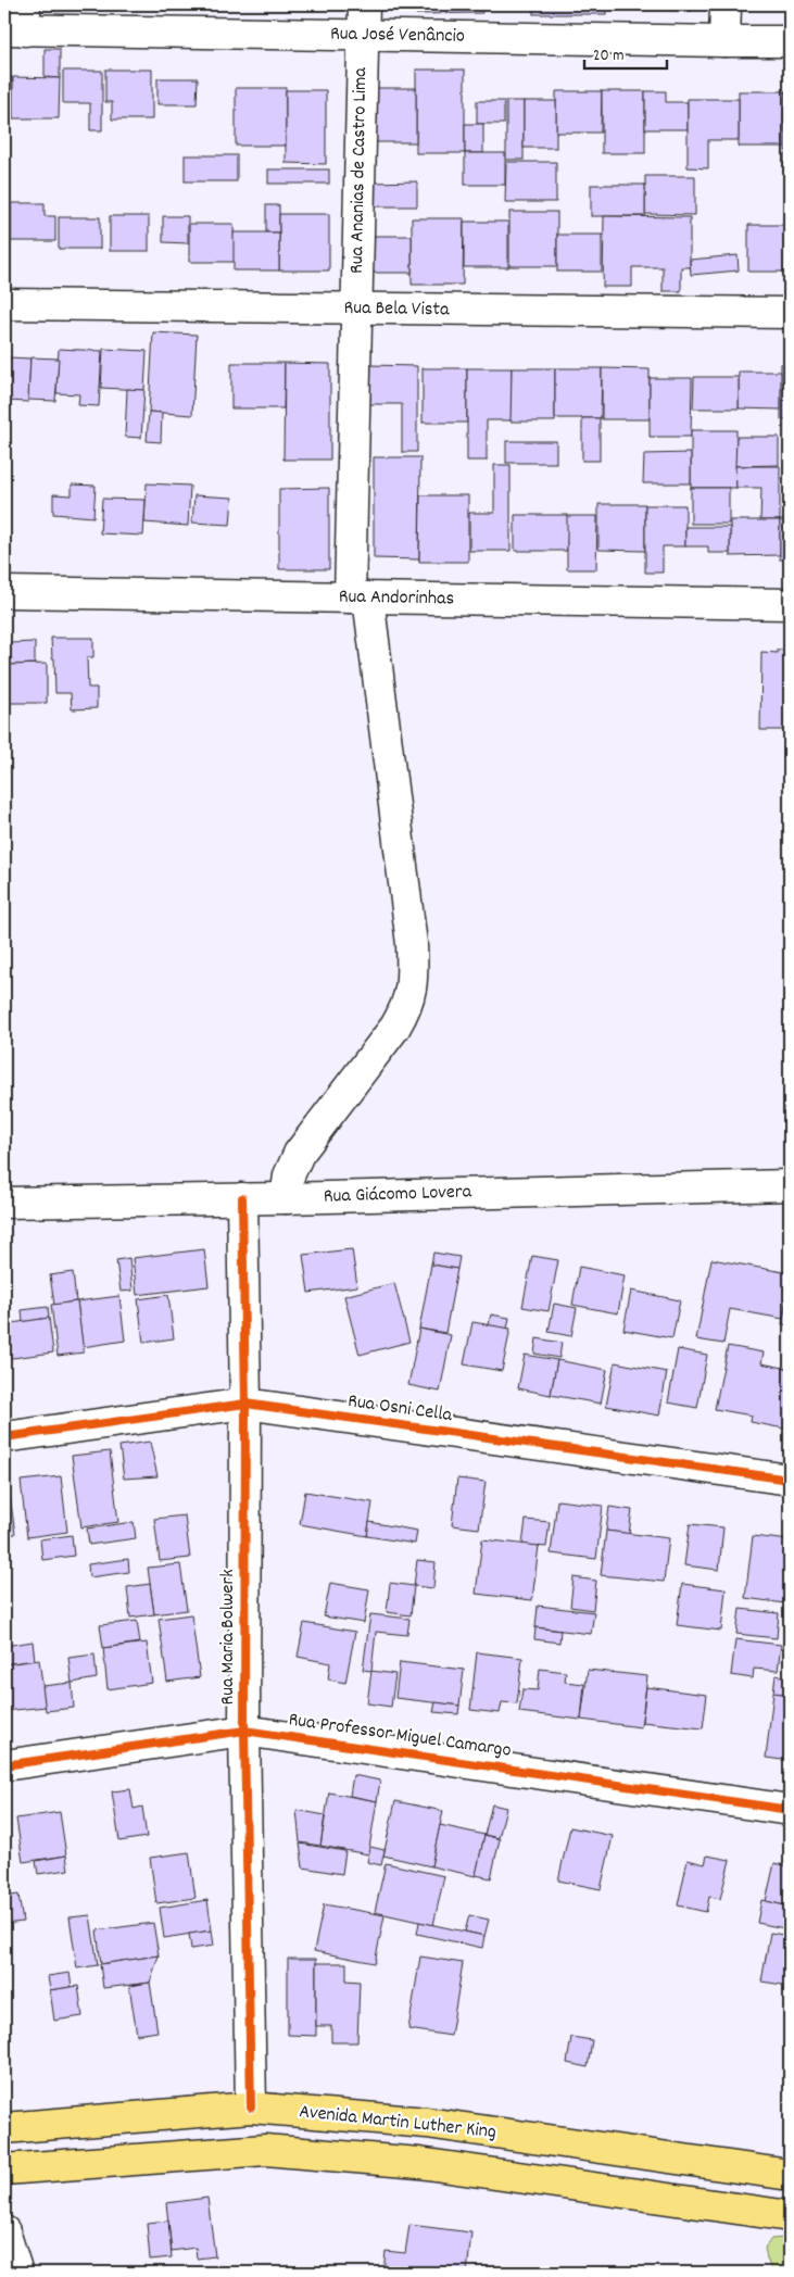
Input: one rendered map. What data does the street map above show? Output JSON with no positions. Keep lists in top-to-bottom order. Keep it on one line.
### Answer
{"streets":{"main road":["Avenida Martin Luther King"],"street":["Rua José Venâncio","Rua Ananias de Castro Lima","Rua Bela Vista","Rua Andorinhas","Rua Giácomo Lovera","Rua Osni Cella","Rua Maria Bolwerk","Rua Professor Miguel Camargo"]},"crossings":[["Rua José Venâncio","Rua Ananias de Castro Lima"],["Rua Ananias de Castro Lima","Rua Bela Vista"],["Rua Ananias de Castro Lima","Rua Andorinhas"],["Rua Ananias de Castro Lima","Rua Giácomo Lovera"],["Rua Giácomo Lovera","Rua Maria Bolwerk"],["Rua Osni Cella","Rua Maria Bolwerk"],["Rua Maria Bolwerk","Rua Professor Miguel Camargo"],["Rua Maria Bolwerk","Avenida Martin Luther King"]],"scale_bar":"20 m"}
